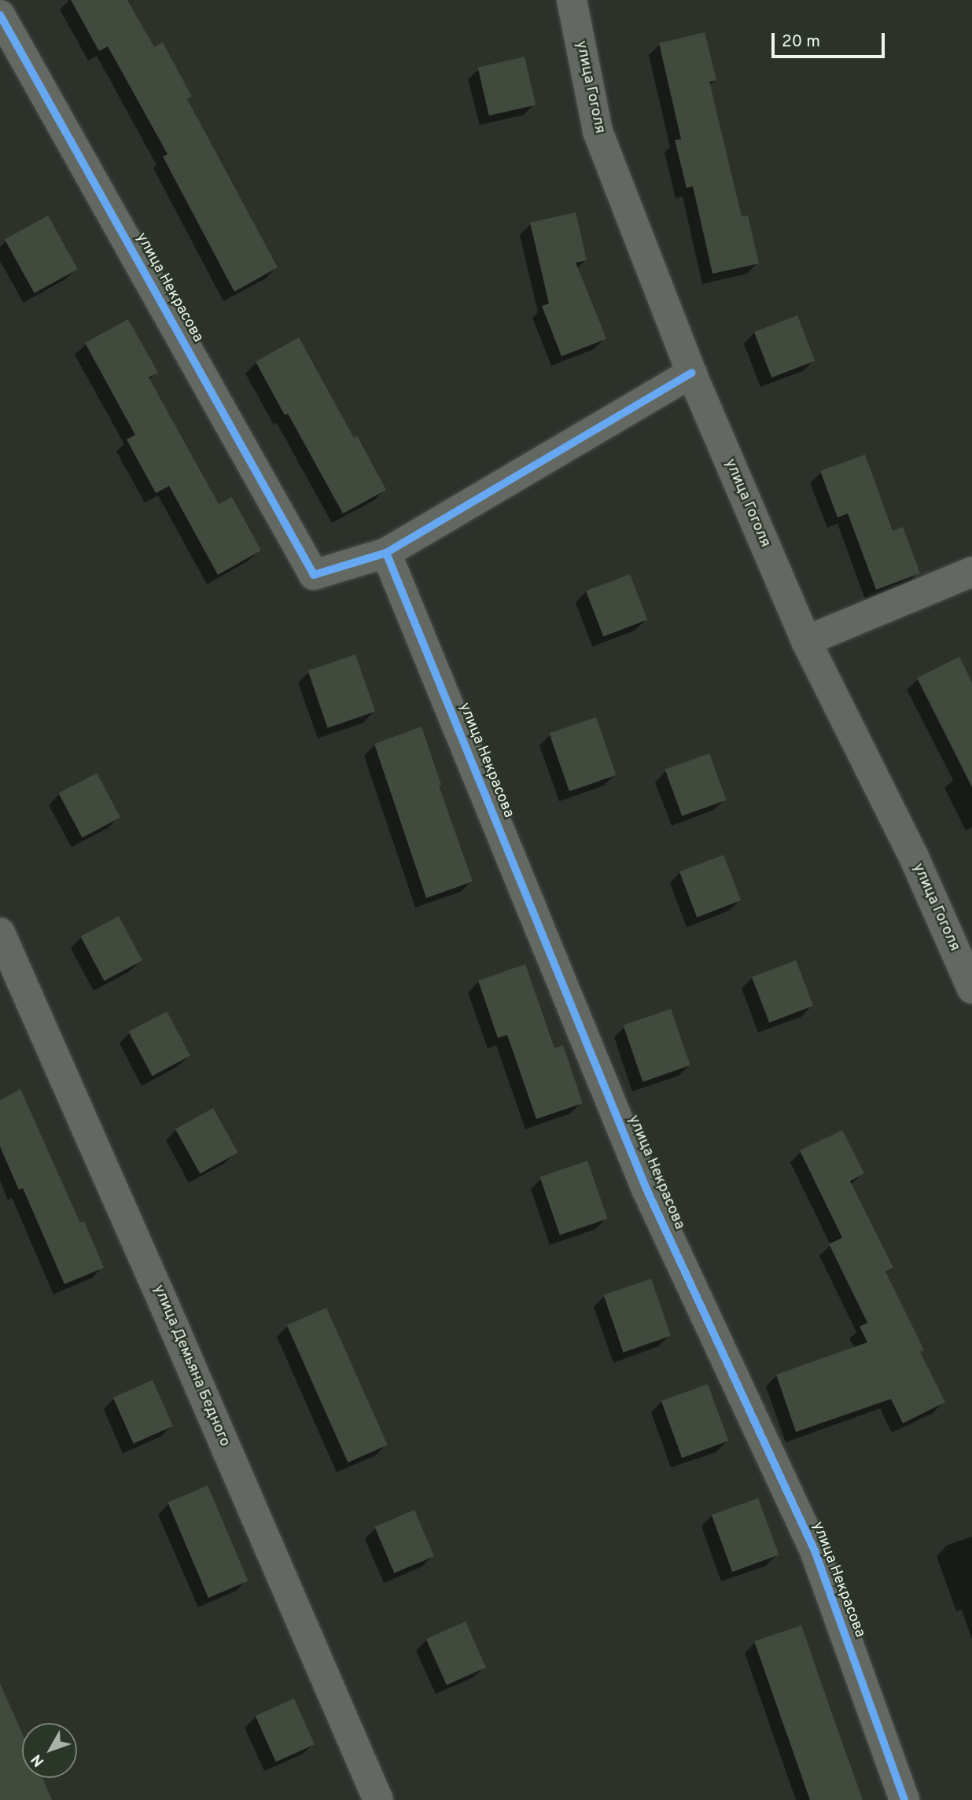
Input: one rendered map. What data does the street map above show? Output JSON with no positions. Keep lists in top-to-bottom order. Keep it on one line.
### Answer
{"streets":{"street":["улица Гоголя","улица Некрасова","улица Демьяна Бедного"]},"scale_bar":"20 m","north":"bottom left"}
